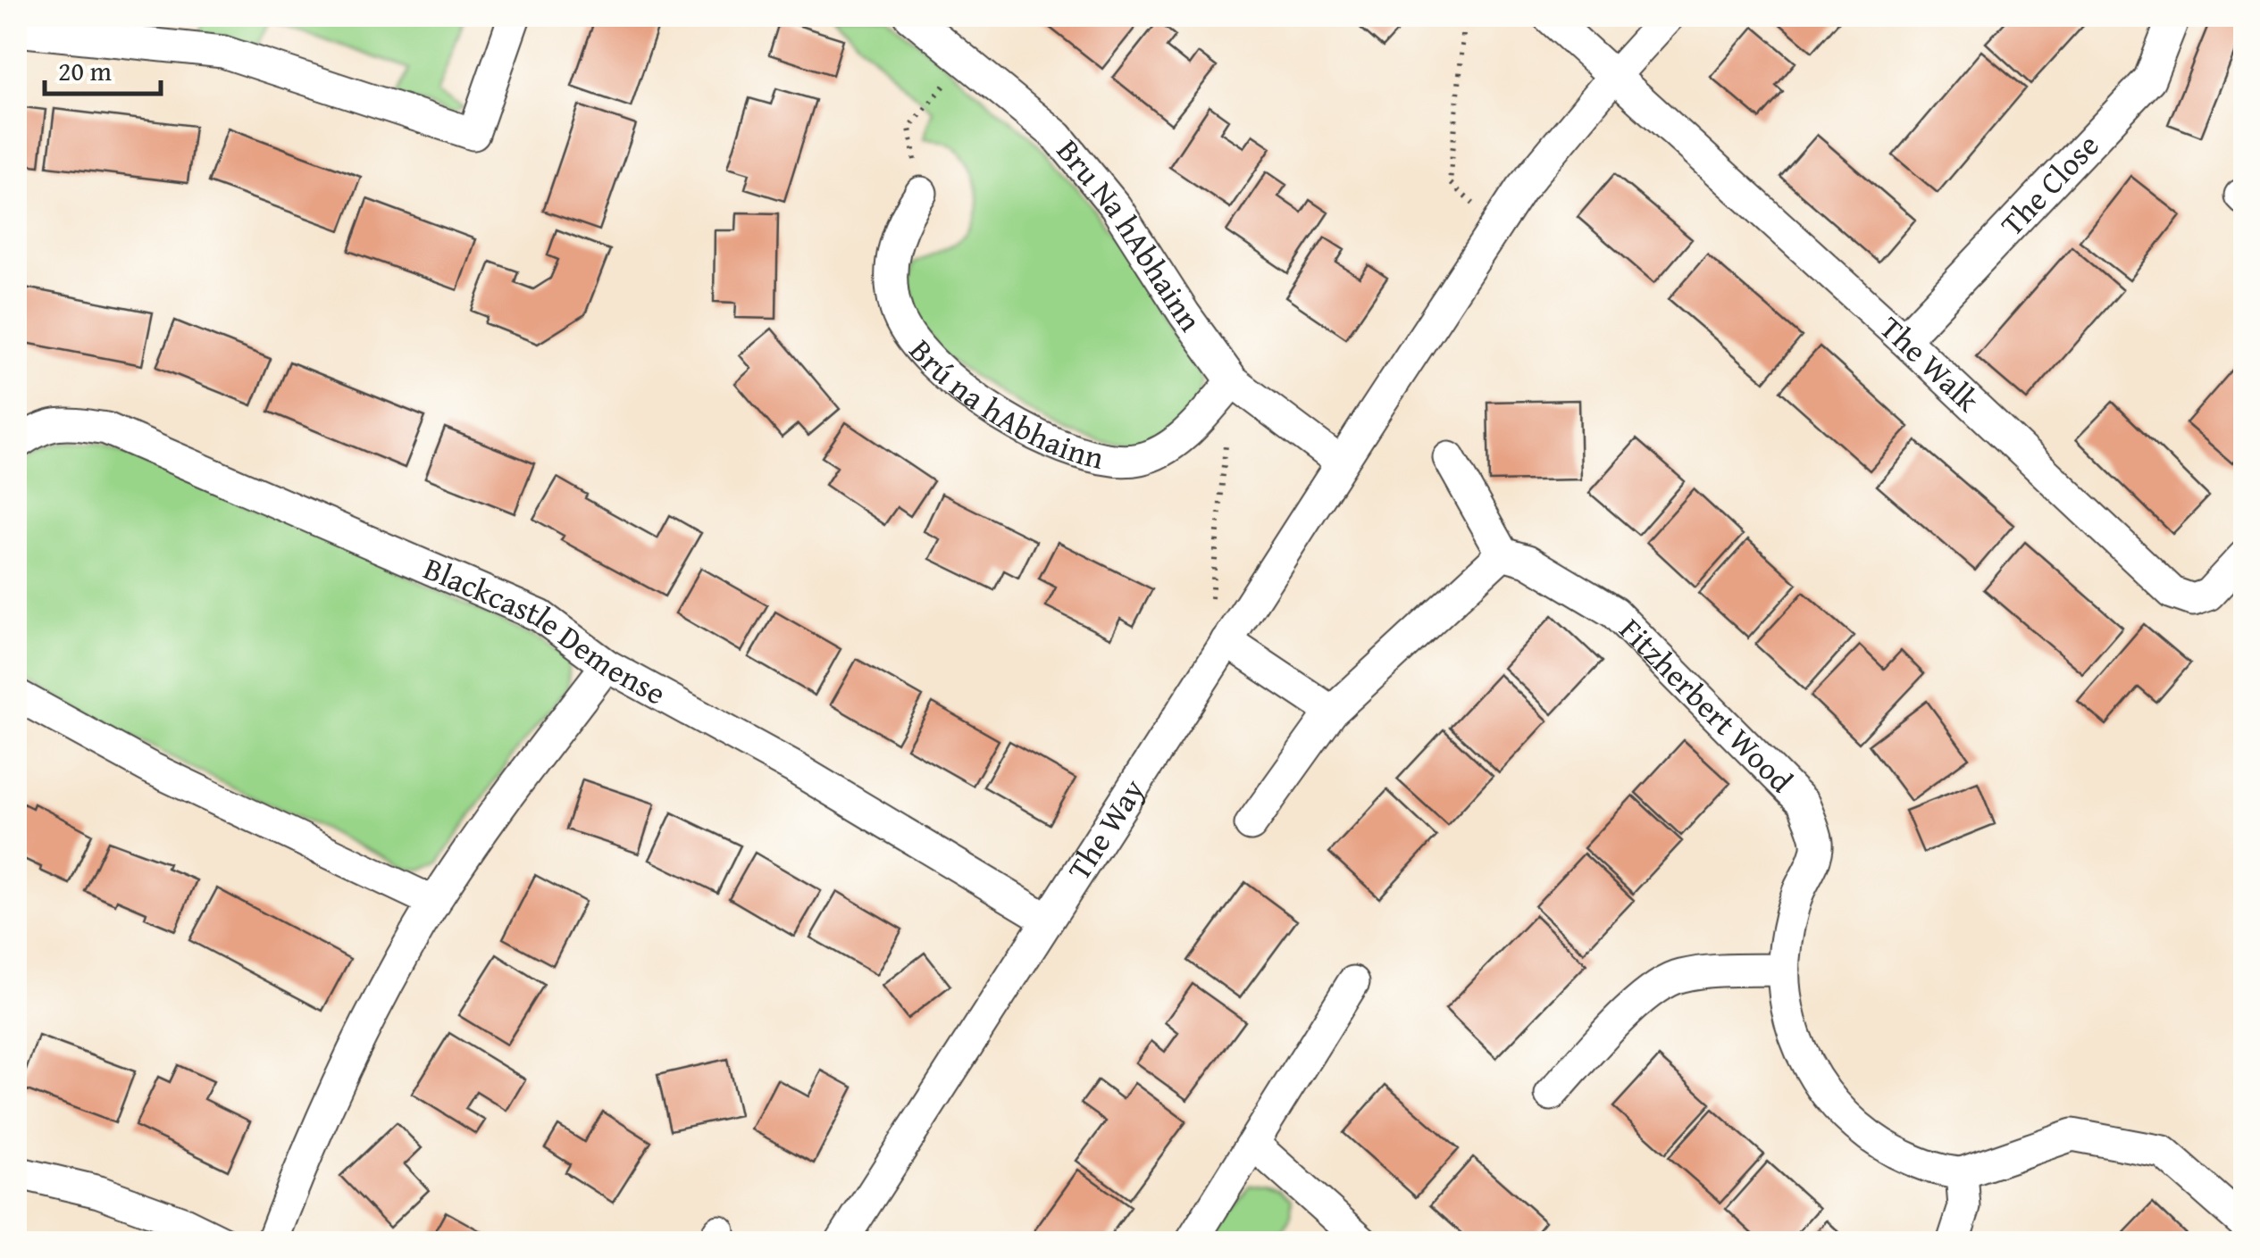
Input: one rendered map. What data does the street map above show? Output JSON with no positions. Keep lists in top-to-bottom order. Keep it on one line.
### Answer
{"streets":{"street":["The Close","Bru Na hAbhainn","The Walk","Brú na hAbhainn","Blackcastle Demense","Fitzherbert Wood","The Way"]},"crossings":[["The Close","The Walk"],["Bru Na hAbhainn","Brú na hAbhainn"],["Bru Na hAbhainn","The Way"],["The Walk","The Way"],["Blackcastle Demense","The Way"]],"scale_bar":"20 m"}
